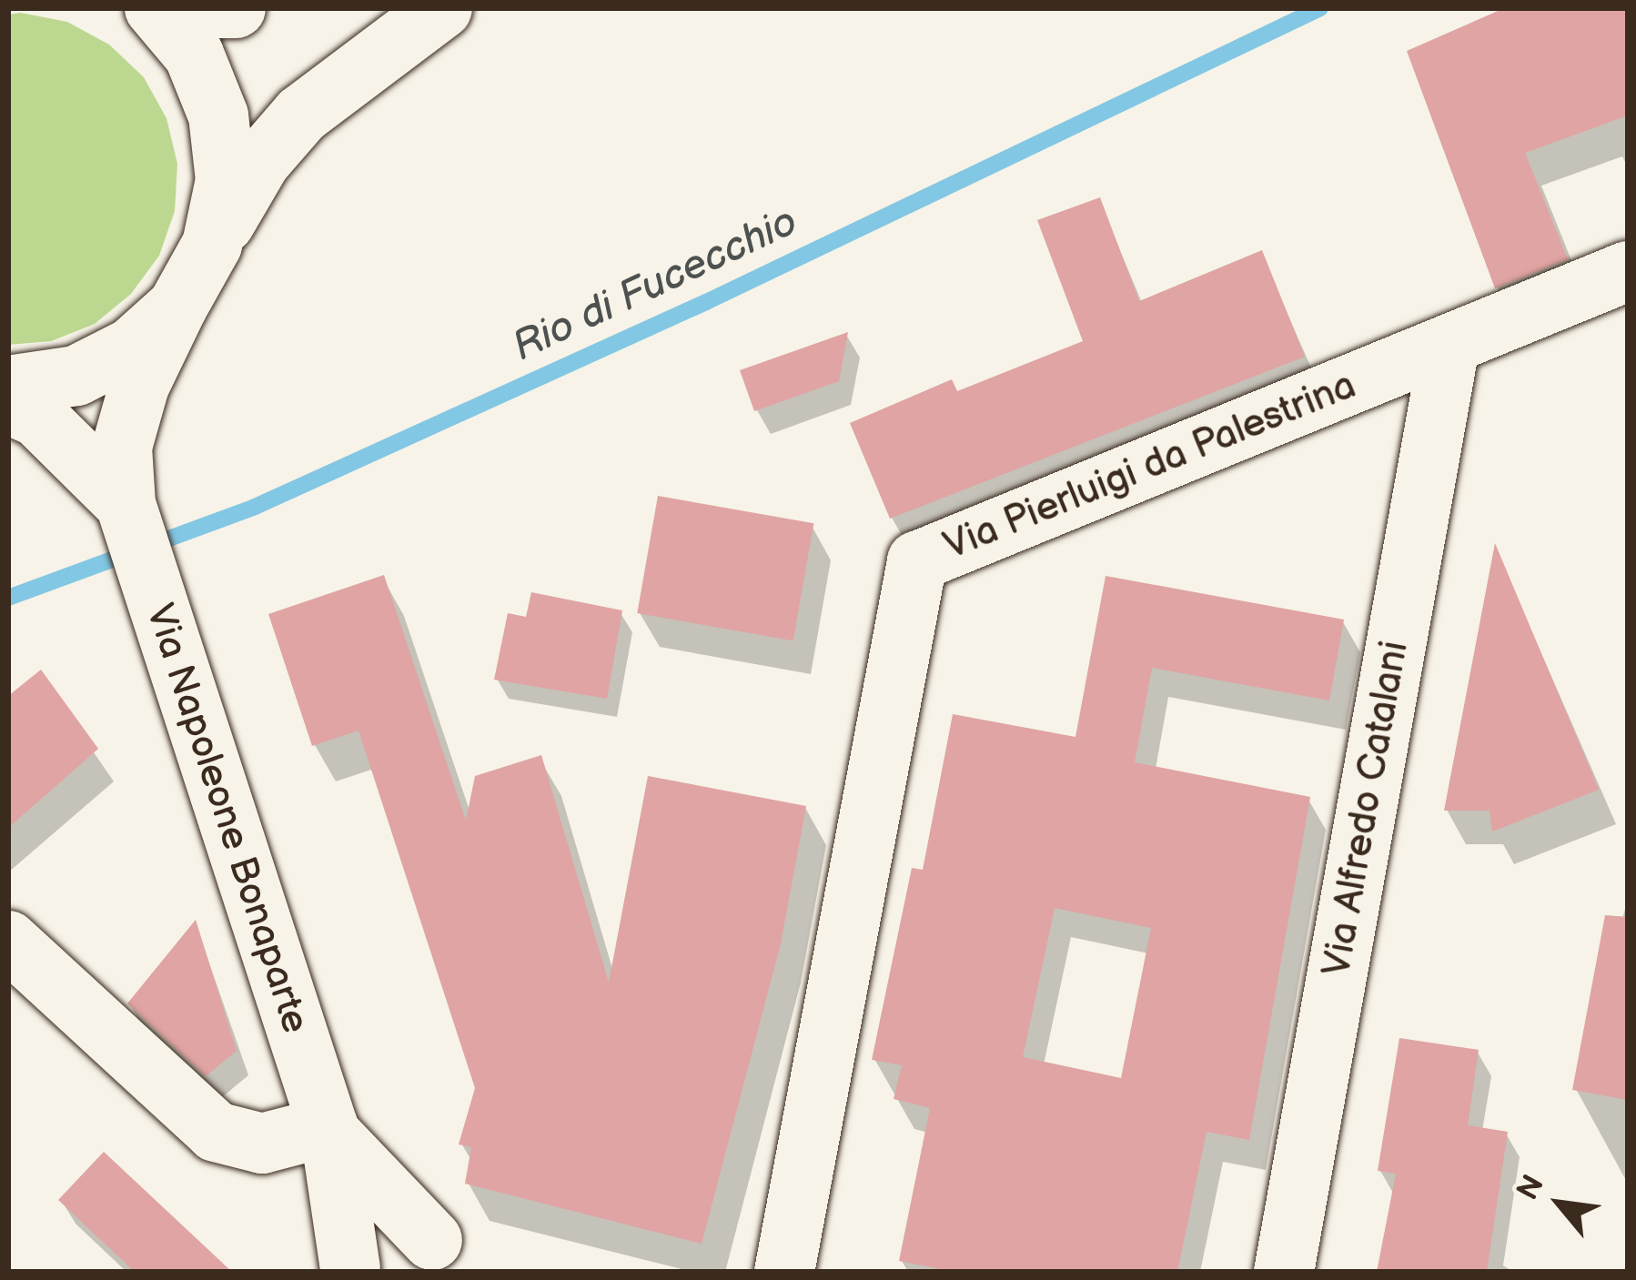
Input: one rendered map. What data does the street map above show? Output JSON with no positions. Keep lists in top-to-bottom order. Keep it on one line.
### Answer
{"streets":{"street":["Via Pierluigi da Palestrina","Via Alfredo Catalani","Via Napoleone Bonaparte"]},"crossings":[["Via Pierluigi da Palestrina","Via Alfredo Catalani"]],"water":["Rio di Fucecchio"],"north":"top left"}
